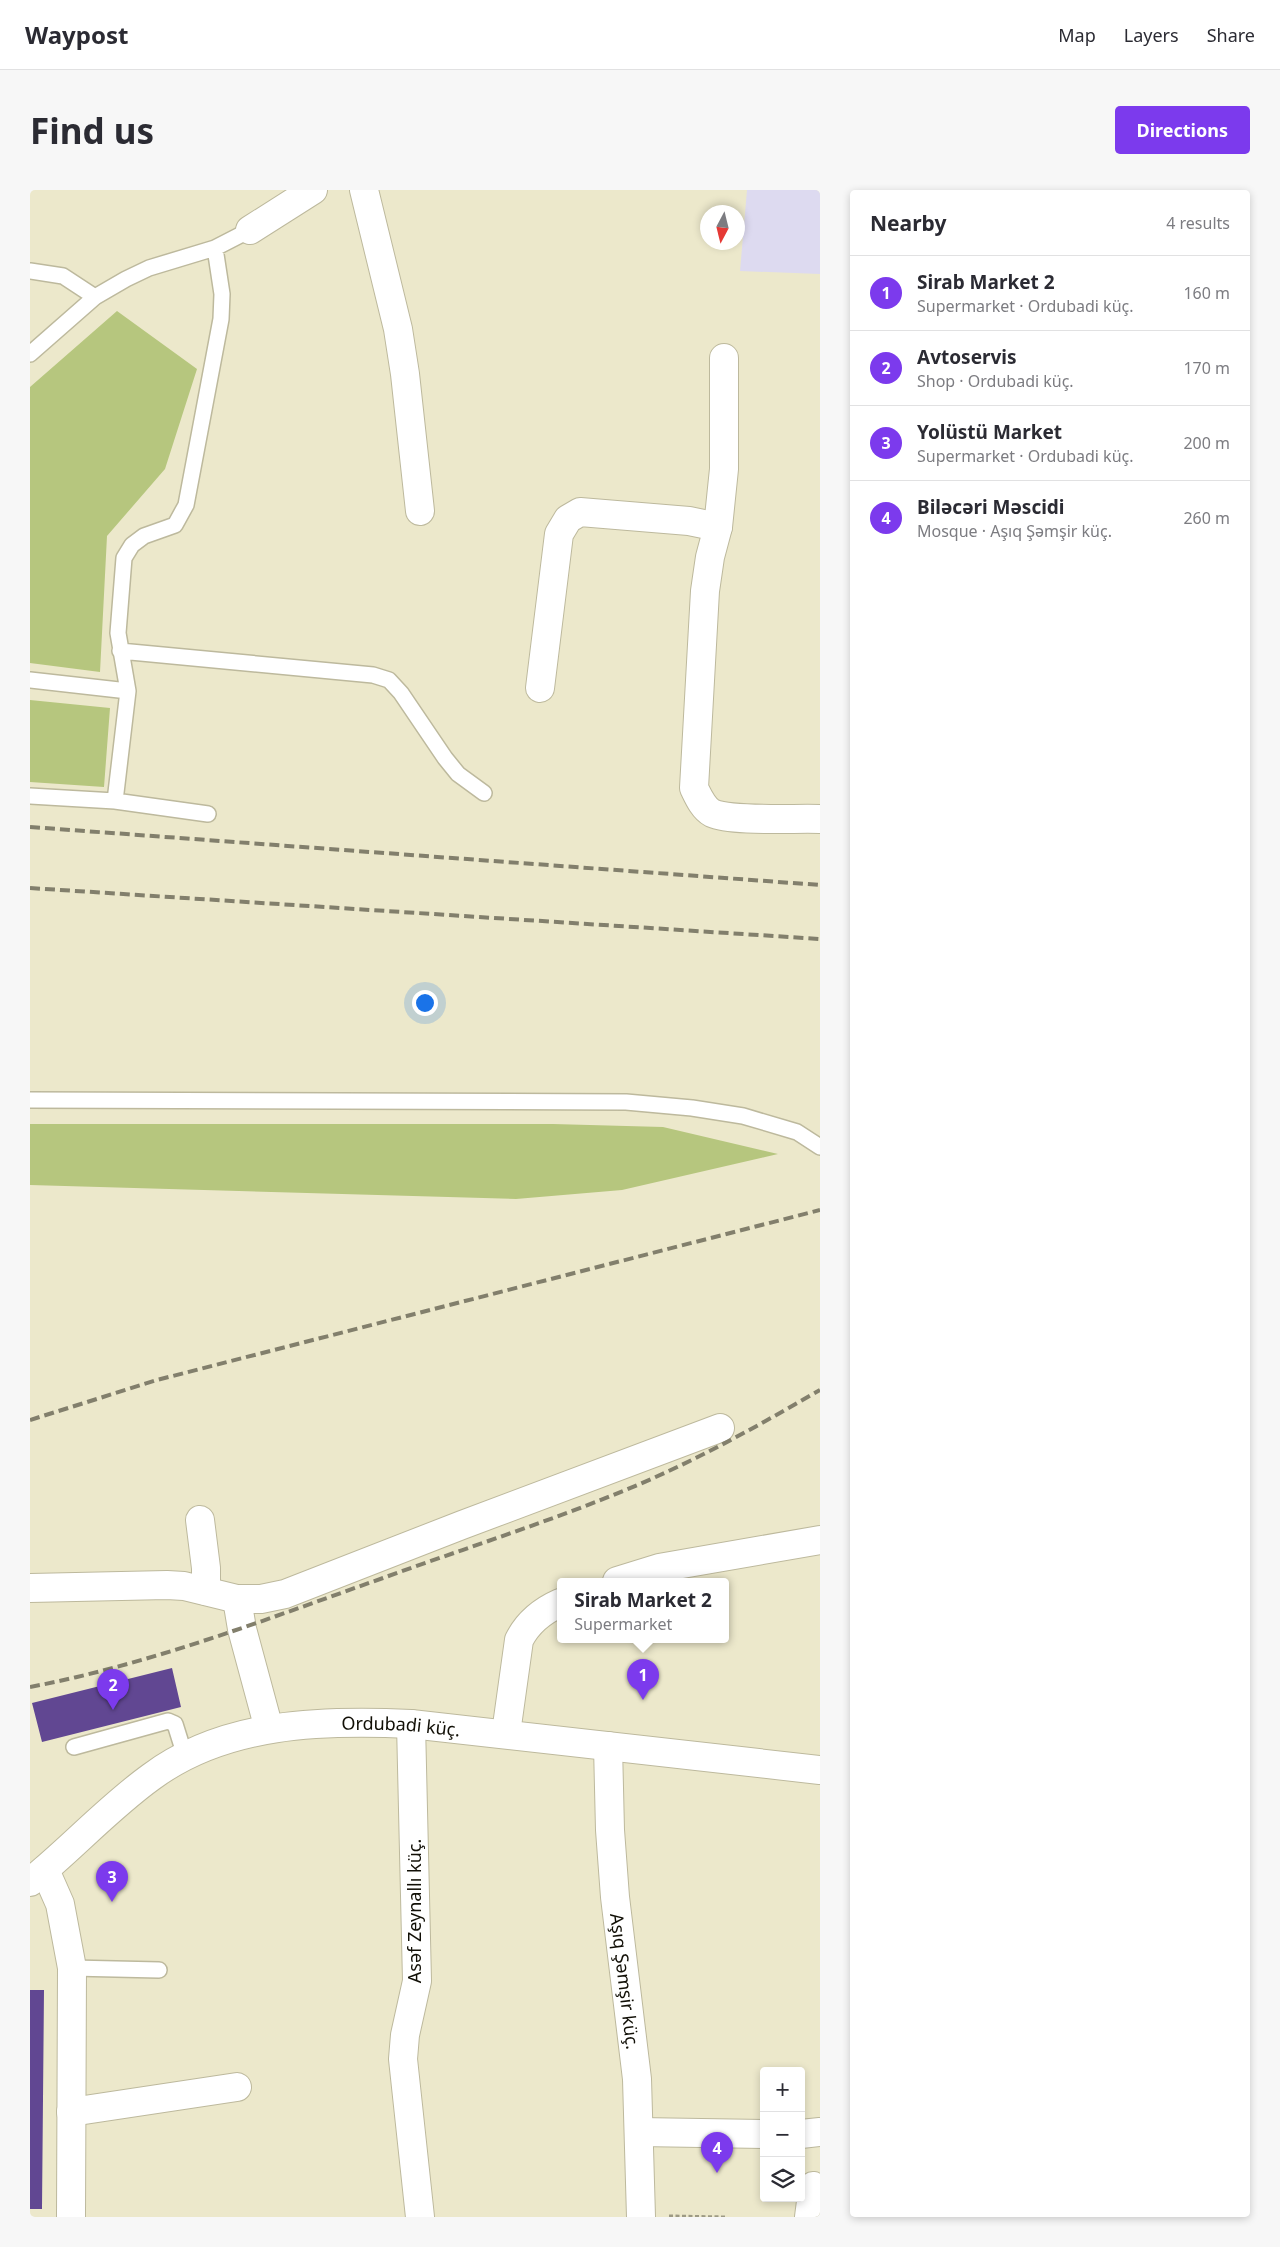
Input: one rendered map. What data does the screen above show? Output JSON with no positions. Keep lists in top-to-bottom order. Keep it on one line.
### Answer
{"streets":{"street":["Ordubadi küç.","Asəf Zeynallı küç.","Aşıq Şəmşir küç."]},"crossings":[["Ordubadi küç.","Asəf Zeynallı küç."],["Ordubadi küç.","Aşıq Şəmşir küç."]],"north":"bottom","page":{"header":"Waypost","nav":["Map","Layers","Share"],"buttons":"Directions","title":"Find us","heading":["Nearby","4 results"],"list":[{"mark":"1","name":"Sirab Market 2","note":"Supermarket · Ordubadi küç.","value":"160 m"},{"mark":"2","name":"Avtoservis","note":"Shop · Ordubadi küç.","value":"170 m"},{"mark":"3","name":"Yolüstü Market","note":"Supermarket · Ordubadi küç.","value":"200 m"},{"mark":"4","name":"Biləcəri Məscidi","note":"Mosque · Aşıq Şəmşir küç.","value":"260 m"}],"popup":["Sirab Market 2","Supermarket"],"pins":["1","2","3","4"],"map_buttons":["+","−"]}}
